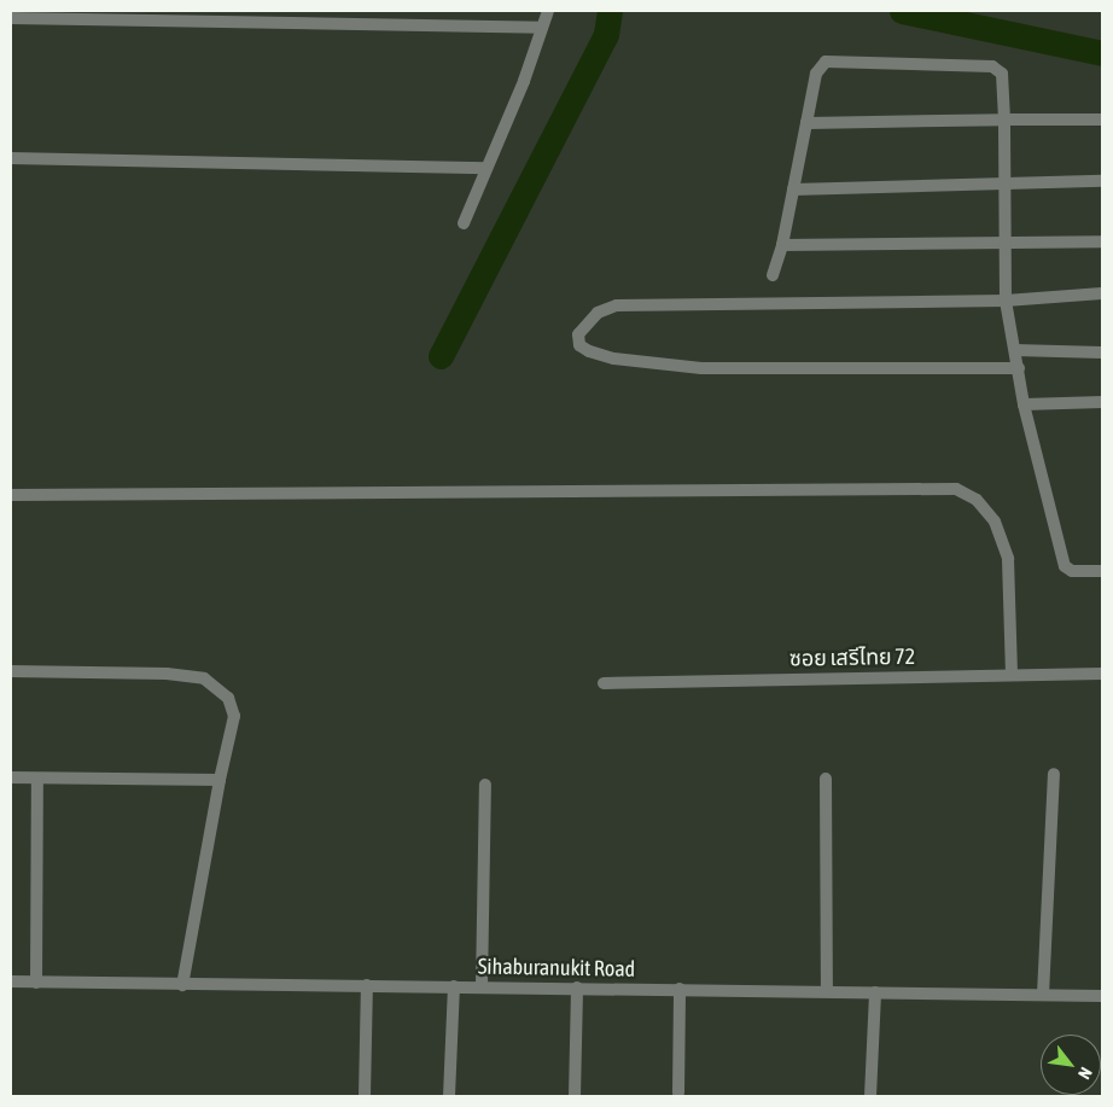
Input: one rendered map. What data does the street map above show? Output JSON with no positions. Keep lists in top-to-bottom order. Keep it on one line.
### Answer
{"streets":{"street":["ซอย เสรีไทย 72","Sihaburanukit Road"]},"north":"bottom right"}
